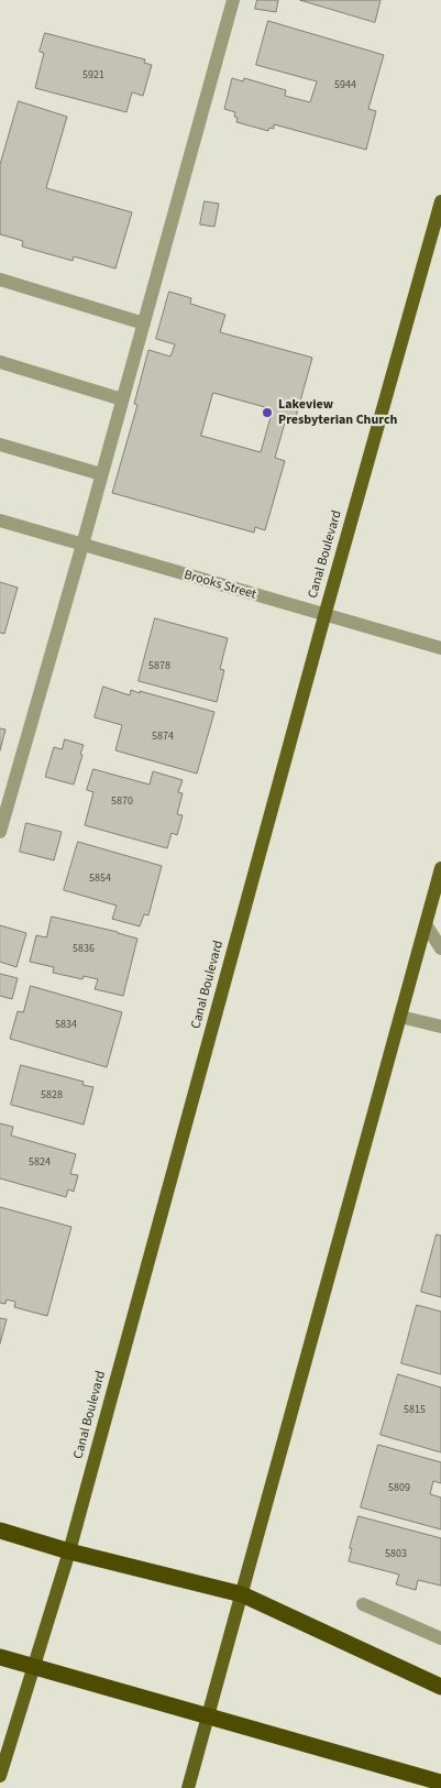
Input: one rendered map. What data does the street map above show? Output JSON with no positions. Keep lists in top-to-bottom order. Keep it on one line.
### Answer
{"streets":{"main road":["Canal Boulevard"],"street":["Brooks Street"]},"crossings":[["Canal Boulevard","Brooks Street"]],"places":["Lakeview Presbyterian Church"],"house_numbers":["5921","5944","5878","5874","5870","5854","5836","5834","5828","5824","5815","5809","5803"]}
